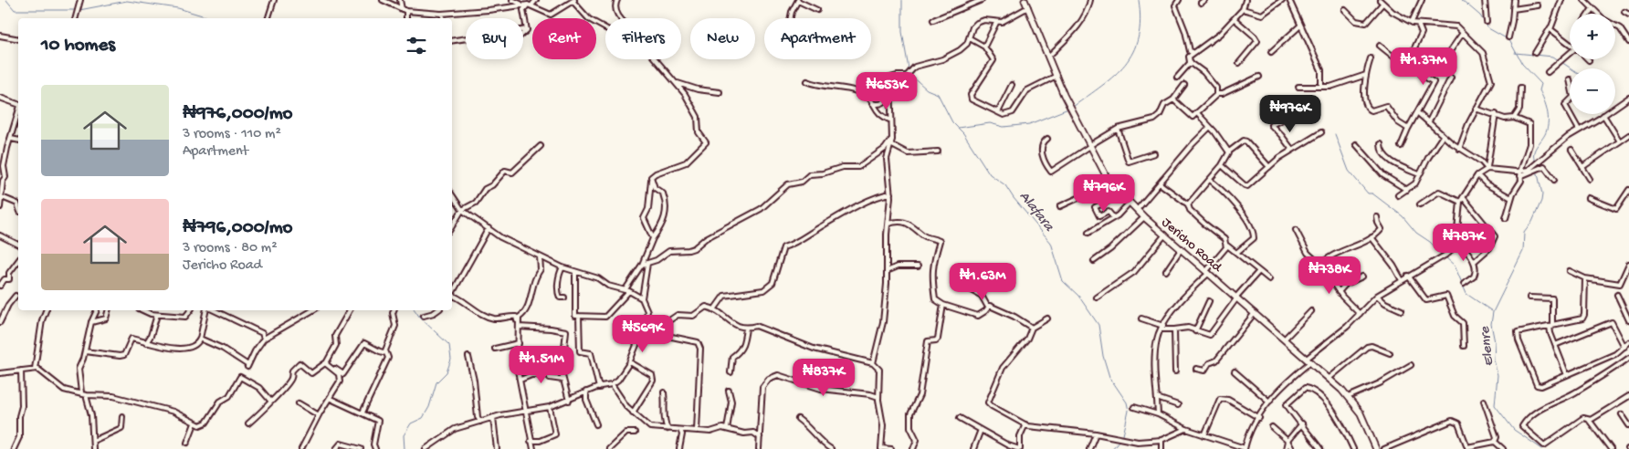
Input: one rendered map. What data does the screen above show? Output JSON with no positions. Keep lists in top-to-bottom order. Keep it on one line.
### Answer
{"streets":{"street":["Jericho Road"]},"water":["Alafara","Elenre"],"page":{"map_buttons":["+","−"],"chip":["Buy","Rent","Filters","New","Apartment"],"heading":"10 homes","price":["₦1.37M","₦653K","₦976K","₦796K","₦787K","₦738K","₦1.63M","₦569K","₦1.51M","₦837K"],"list":[{"name":"₦976,000/mo","note":"3 rooms · 110 m² · Apartment"},{"name":"₦796,000/mo","note":"3 rooms · 80 m² · Jericho Road"}]}}
